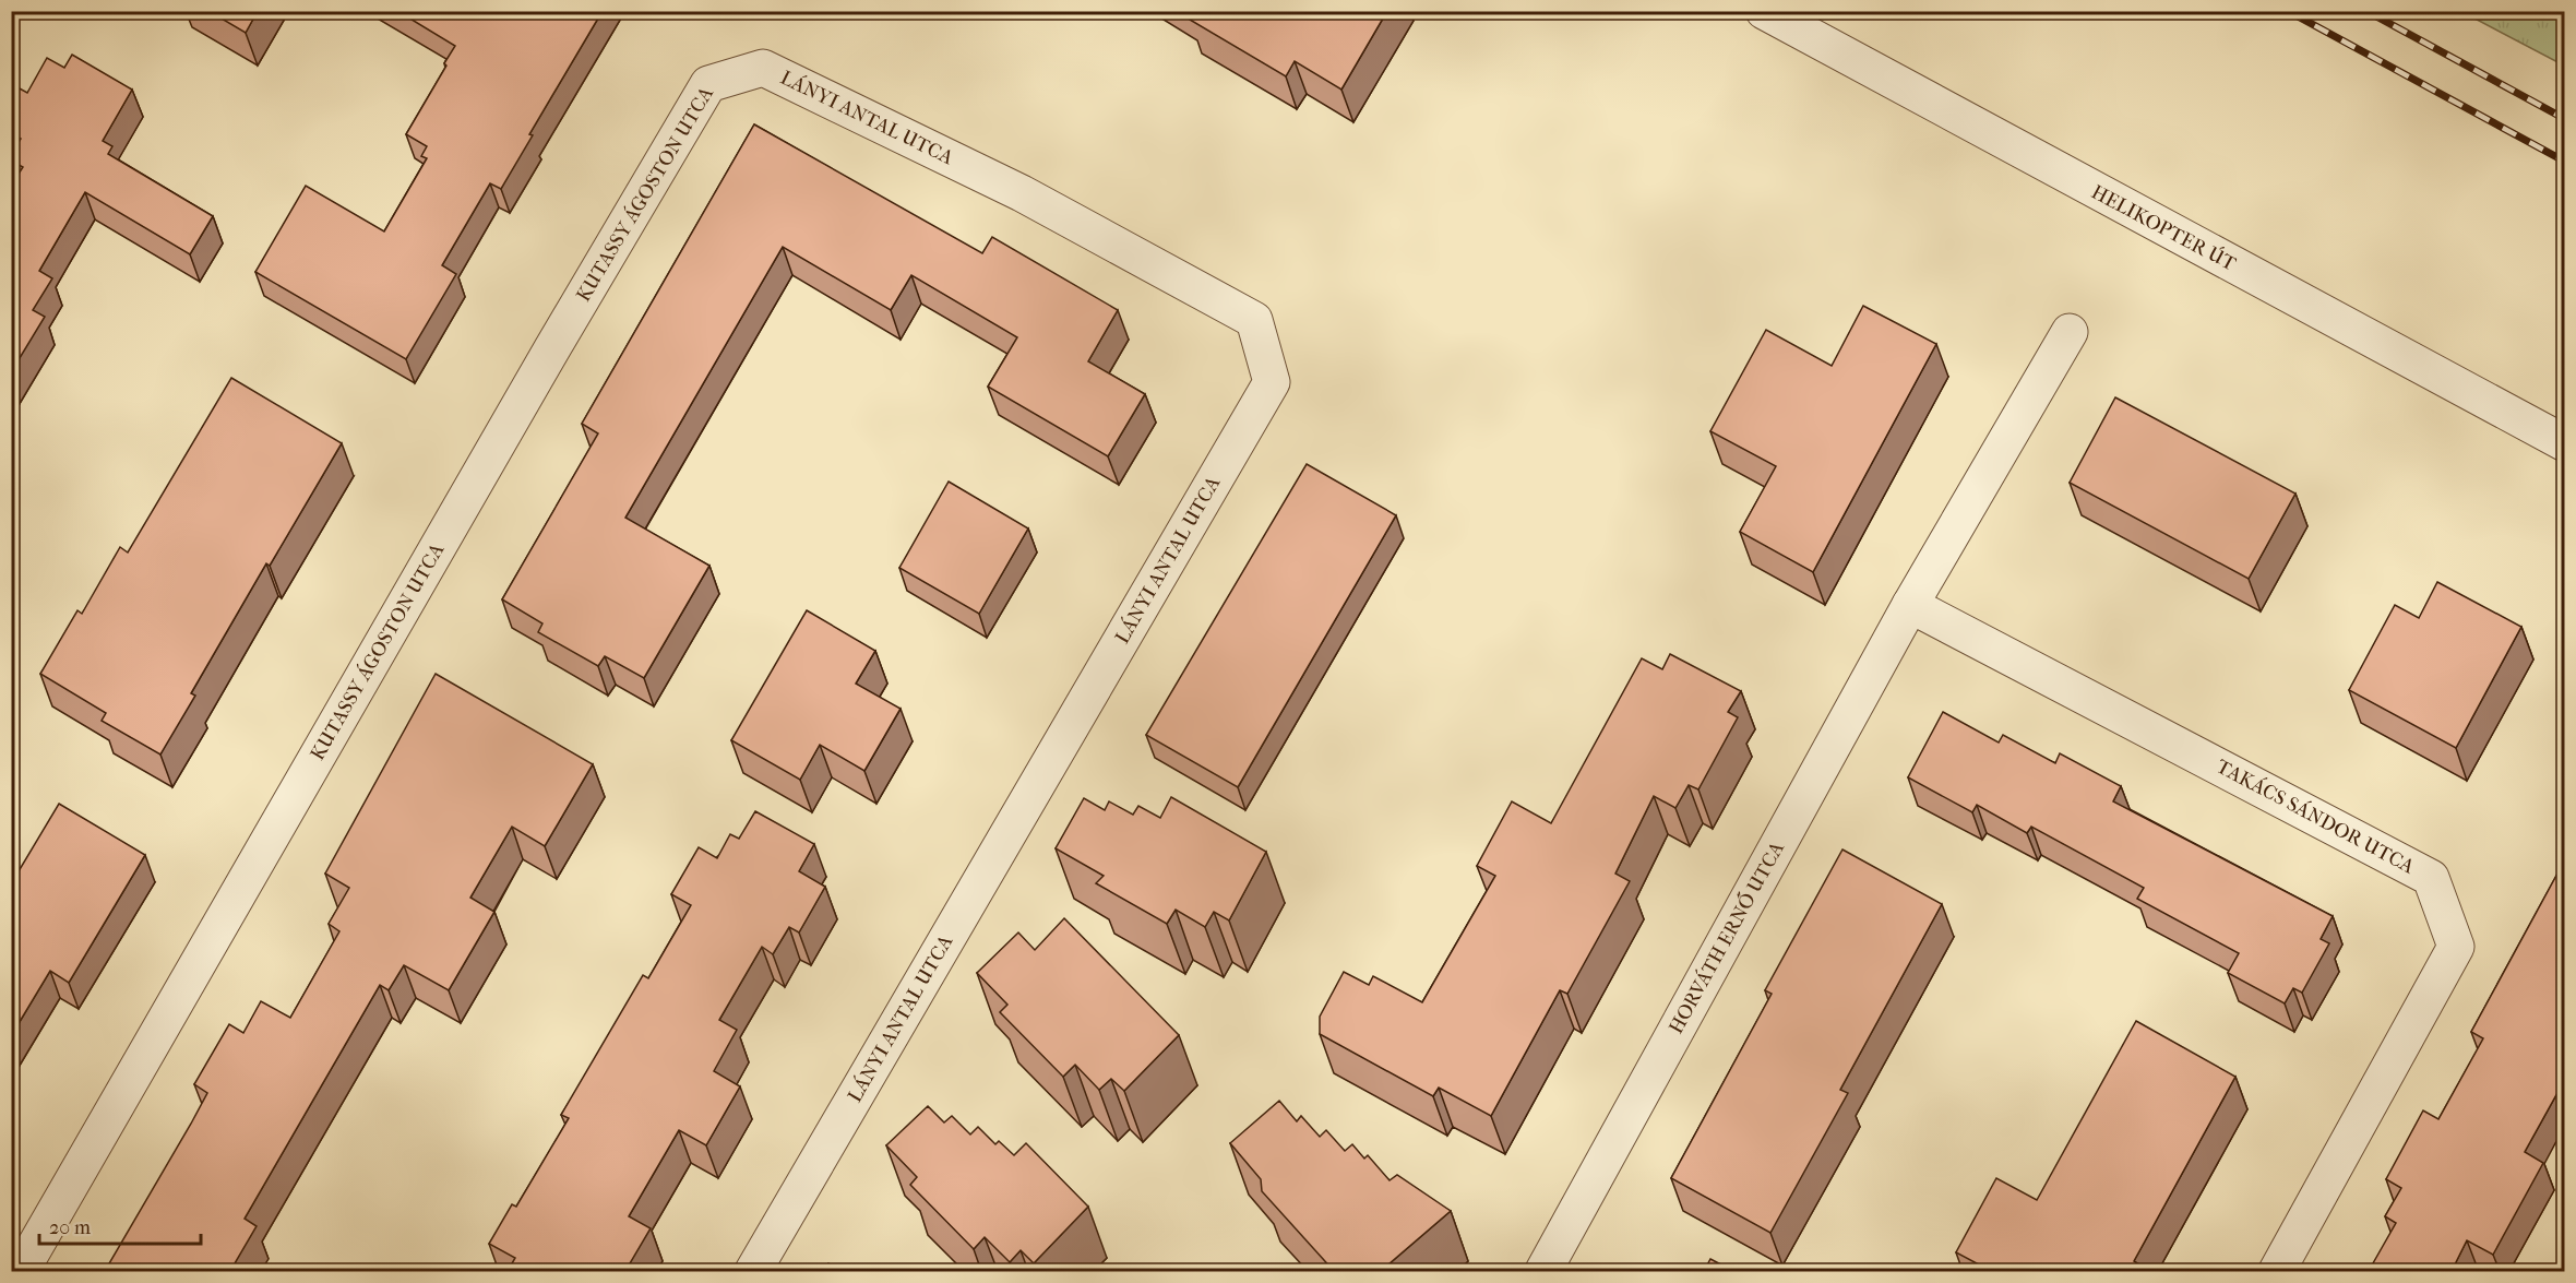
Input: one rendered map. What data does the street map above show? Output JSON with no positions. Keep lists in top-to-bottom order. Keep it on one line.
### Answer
{"streets":{"street":["LÁNYI ANTAL UTCA","KUTASSY ÁGOSTON UTCA","HELIKOPTER ÚT","TAKÁCS SÁNDOR UTCA","HORVÁTH ERNŐ UTCA"]},"crossings":[["LÁNYI ANTAL UTCA","KUTASSY ÁGOSTON UTCA"],["TAKÁCS SÁNDOR UTCA","HORVÁTH ERNŐ UTCA"]],"scale_bar":"20 m"}
